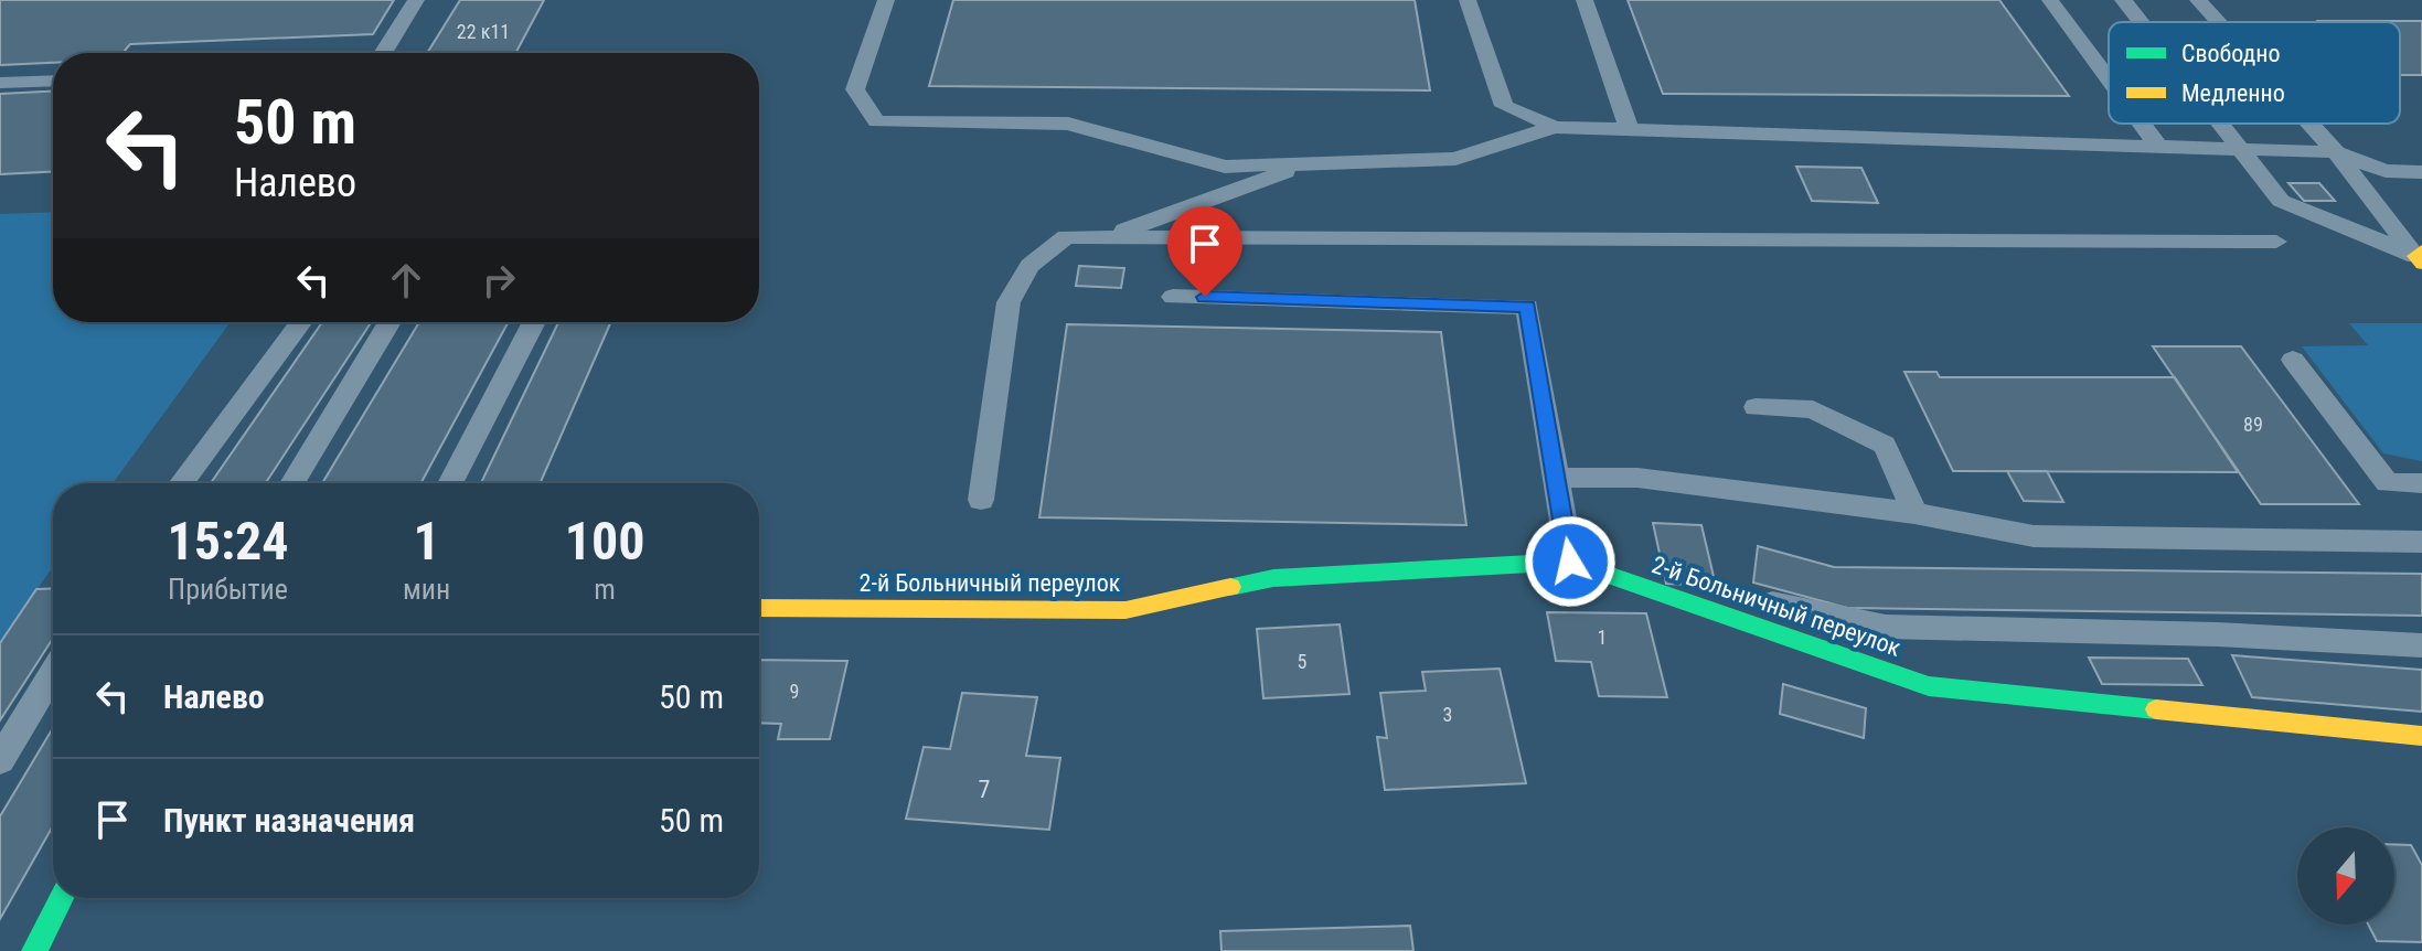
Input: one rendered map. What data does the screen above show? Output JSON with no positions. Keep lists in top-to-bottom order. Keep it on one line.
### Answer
{"streets":{"street":["2-й Больничный переулок"]},"house_numbers":["22 к11","89","1","5","9","3","7"],"legend":["Свободно","Медленно"],"north":"bottom","page":{"turn":["50 m","Налево"],"eta":["15:24","Прибытие","1","мин","100","m"],"list":[{"name":"Налево","value":"50 m"},{"name":"Пункт назначения","value":"50 m"}]}}
